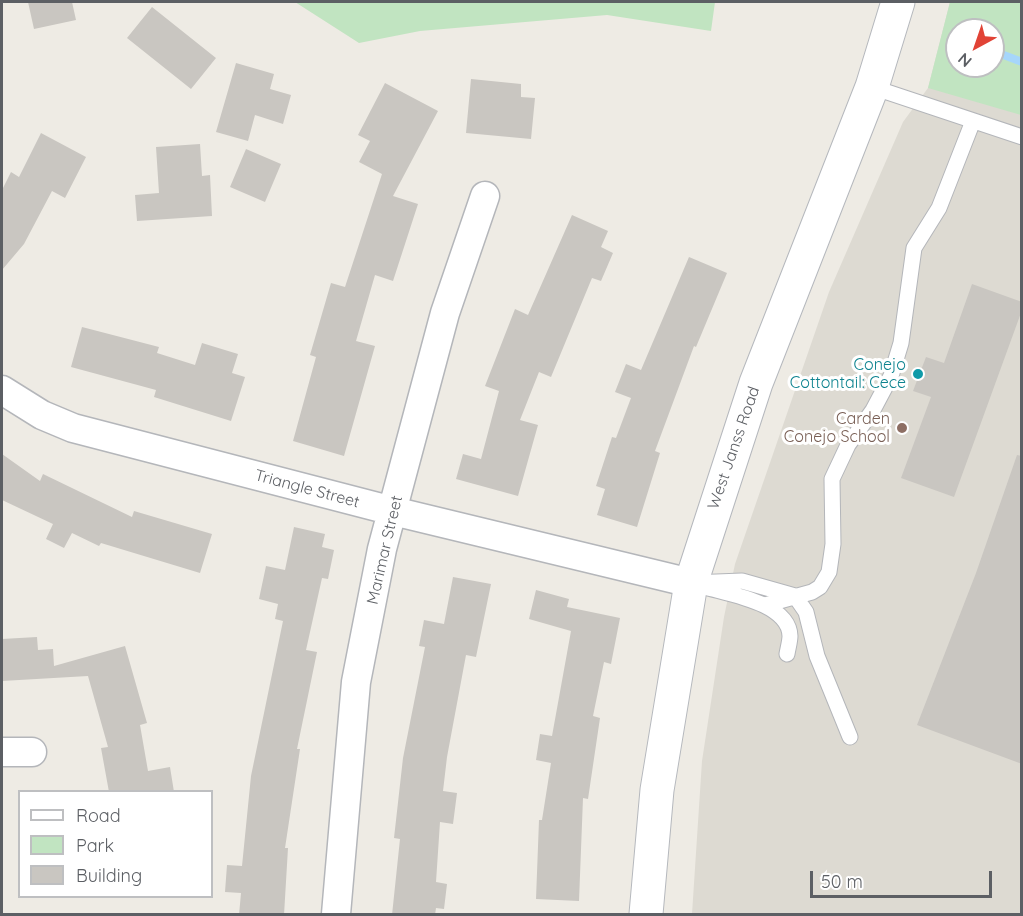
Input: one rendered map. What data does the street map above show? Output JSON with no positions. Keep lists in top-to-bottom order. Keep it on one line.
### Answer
{"streets":{"main road":["West Janss Road"],"street":["Triangle Street","Marimar Street"]},"crossings":[["West Janss Road","Triangle Street"],["Triangle Street","Marimar Street"]],"places":["Conejo Cottontail: Cece","Carden Conejo School"],"legend":["Road","Park","Building"],"scale_bar":"50 m","north":"bottom left"}
